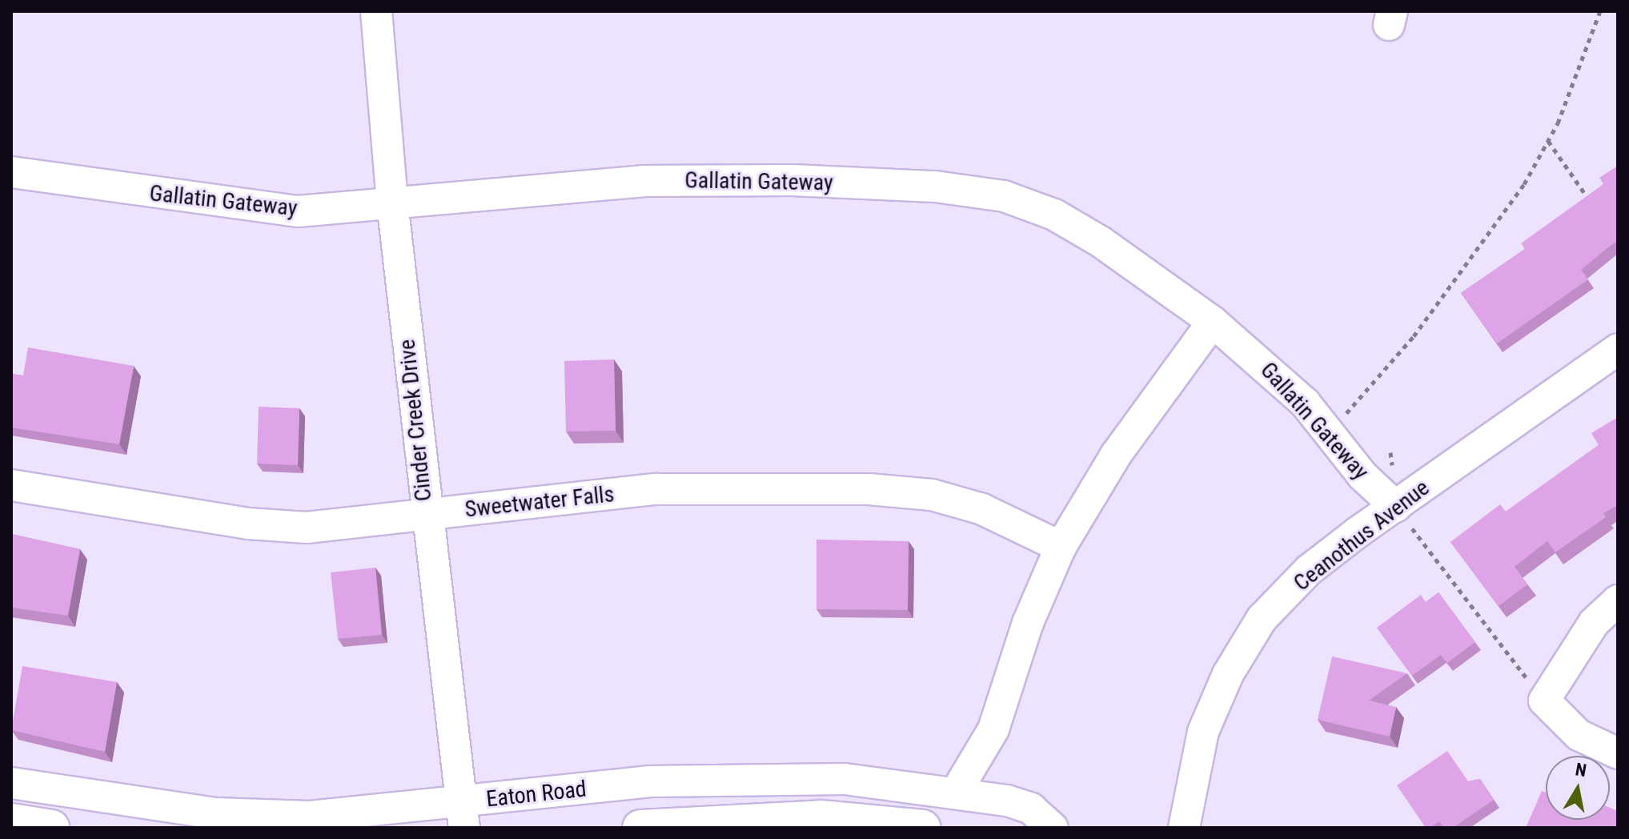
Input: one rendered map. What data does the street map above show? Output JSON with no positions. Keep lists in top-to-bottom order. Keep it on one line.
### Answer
{"streets":{"street":["Gallatin Gateway","Cinder Creek Drive","Sweetwater Falls","Ceanothus Avenue","Eaton Road"]},"crossings":[["Gallatin Gateway","Cinder Creek Drive"],["Gallatin Gateway","Ceanothus Avenue"],["Cinder Creek Drive","Sweetwater Falls"],["Cinder Creek Drive","Eaton Road"]],"north":"top"}
